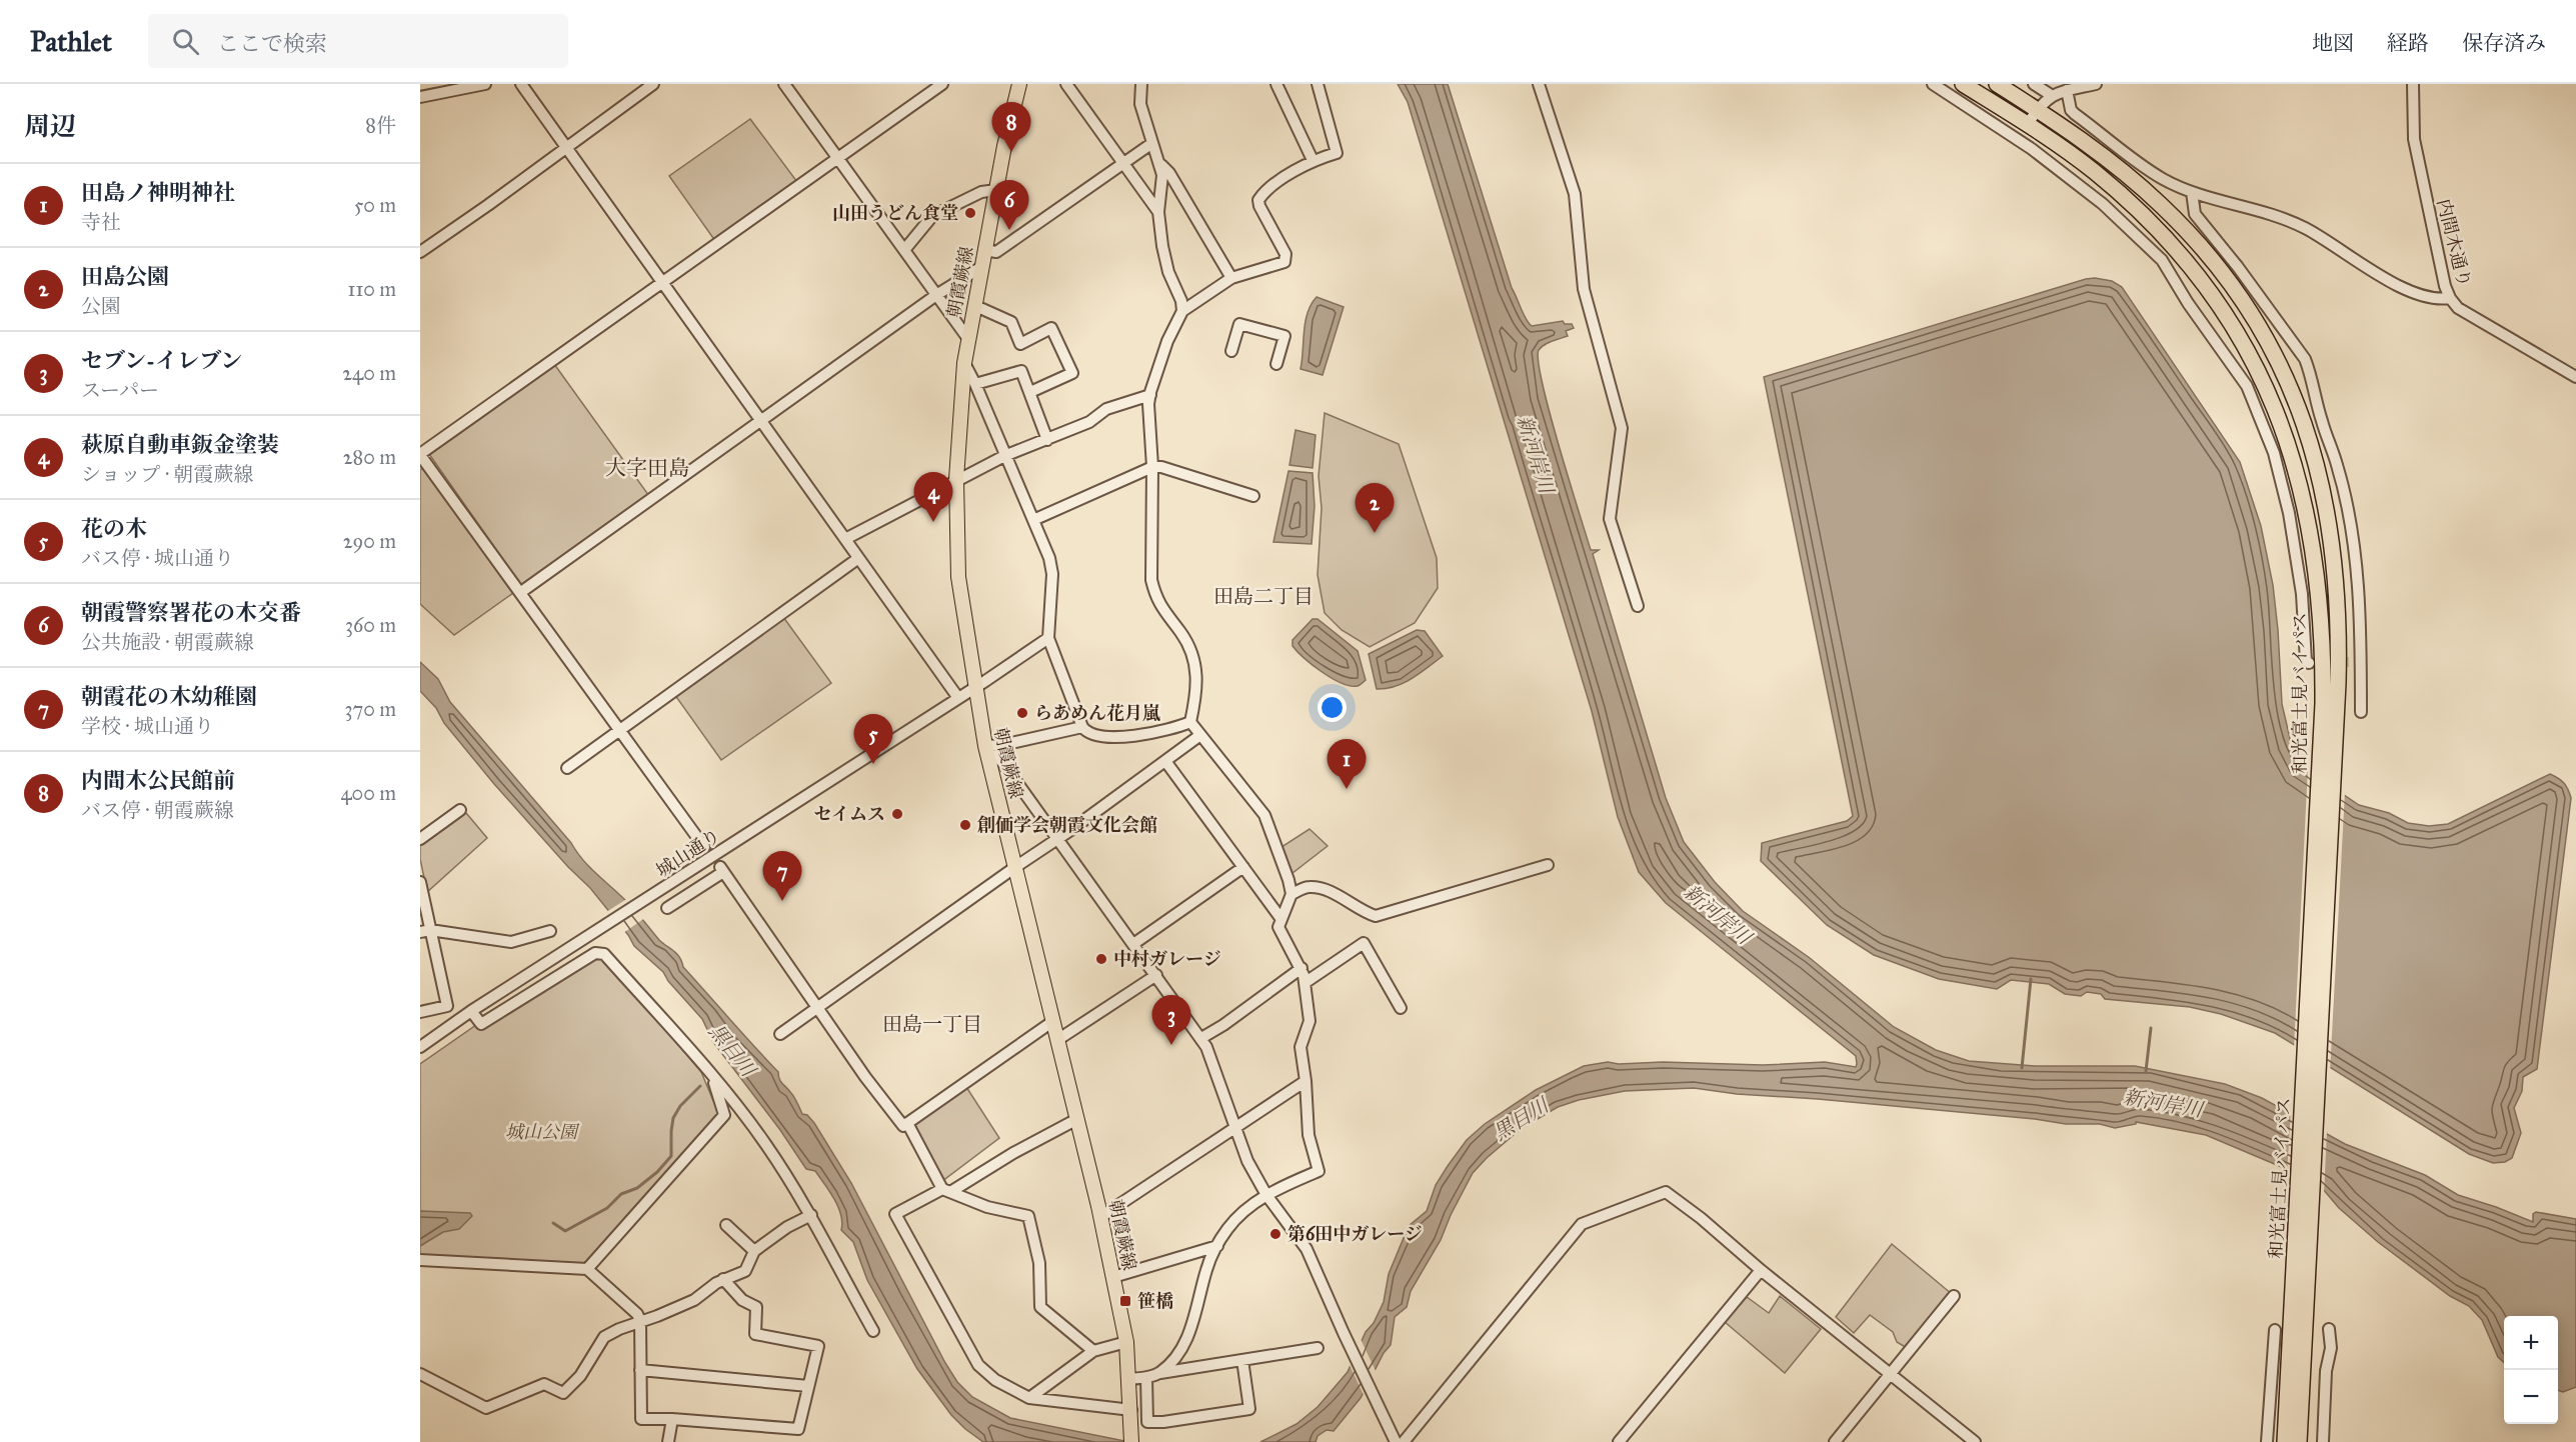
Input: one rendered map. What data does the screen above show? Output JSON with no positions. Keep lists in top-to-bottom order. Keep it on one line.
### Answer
{"streets":{"highway":["和光富士見バイパス"],"main road":["朝霞蕨線"],"street":["内間木通り","城山通り"]},"crossings":[["朝霞蕨線","城山通り"]],"districts":["大字田島","田島二丁目","田島一丁目"],"water":["新河岸川","黒目川"],"parks":["城山公園"],"places":{"other":["山田うどん食堂","らあめん花月嵐","セイムス","創価学会朝霞文化会館","中村ガレージ","第6田中ガレージ"],"transit":["笹橋"]},"page":{"header":"Pathlet","search":"ここで検索","nav":["地図","経路","保存済み"],"heading":["周辺","8件"],"pins":["8","6","4","2","5","1","7","3"],"list":[{"mark":"1","name":"田島ノ神明神社","note":"寺社","value":"50 m"},{"mark":"2","name":"田島公園","note":"公園","value":"110 m"},{"mark":"3","name":"セブン-イレブン","note":"スーパー","value":"240 m"},{"mark":"4","name":"萩原自動車鈑金塗装","note":"ショップ · 朝霞蕨線","value":"280 m"},{"mark":"5","name":"花の木","note":"バス停 · 城山通り","value":"290 m"},{"mark":"6","name":"朝霞警察署花の木交番","note":"公共施設 · 朝霞蕨線","value":"360 m"},{"mark":"7","name":"朝霞花の木幼稚園","note":"学校 · 城山通り","value":"370 m"},{"mark":"8","name":"内間木公民館前","note":"バス停 · 朝霞蕨線","value":"400 m"}],"map_buttons":["+","−"]}}
